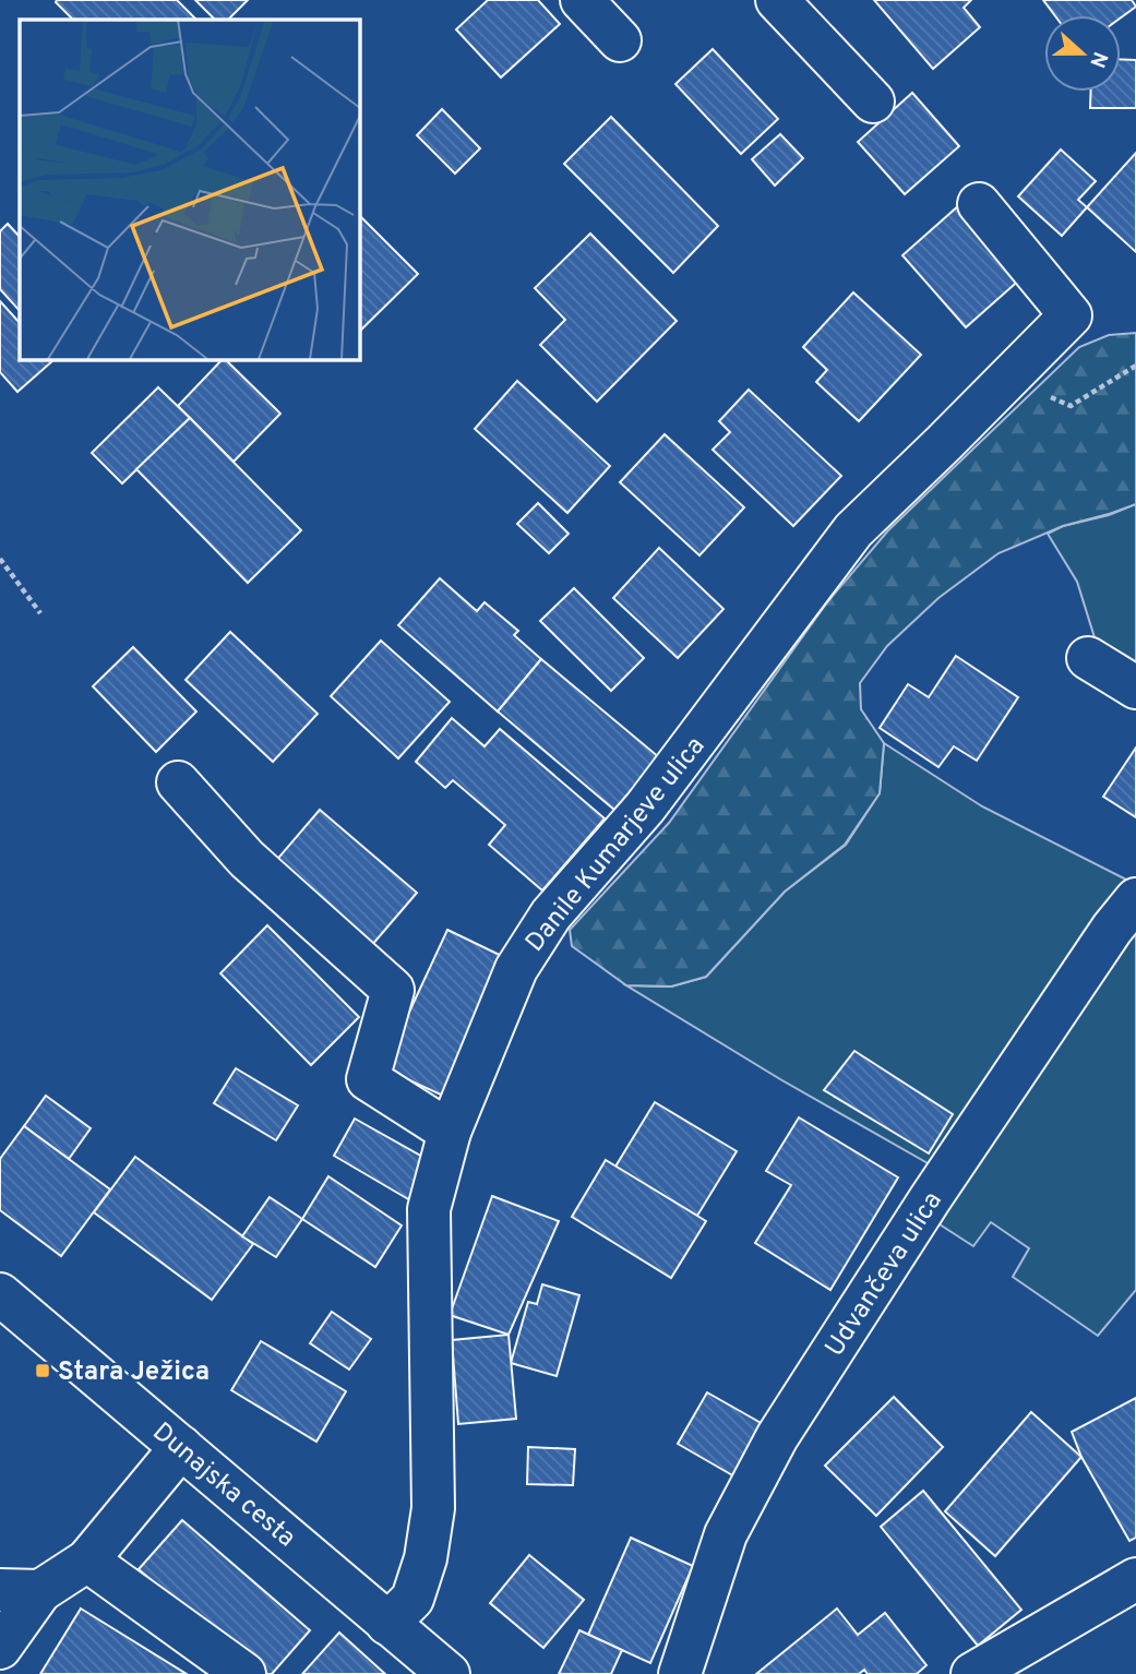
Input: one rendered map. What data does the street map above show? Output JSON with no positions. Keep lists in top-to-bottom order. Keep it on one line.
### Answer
{"streets":{"street":["Danile Kumarjeve ulica","Udvančeva ulica","Dunajska cesta"]},"crossings":[["Danile Kumarjeve ulica","Dunajska cesta"]],"places":{"transit":["Stara Ježica"]},"north":"right"}
